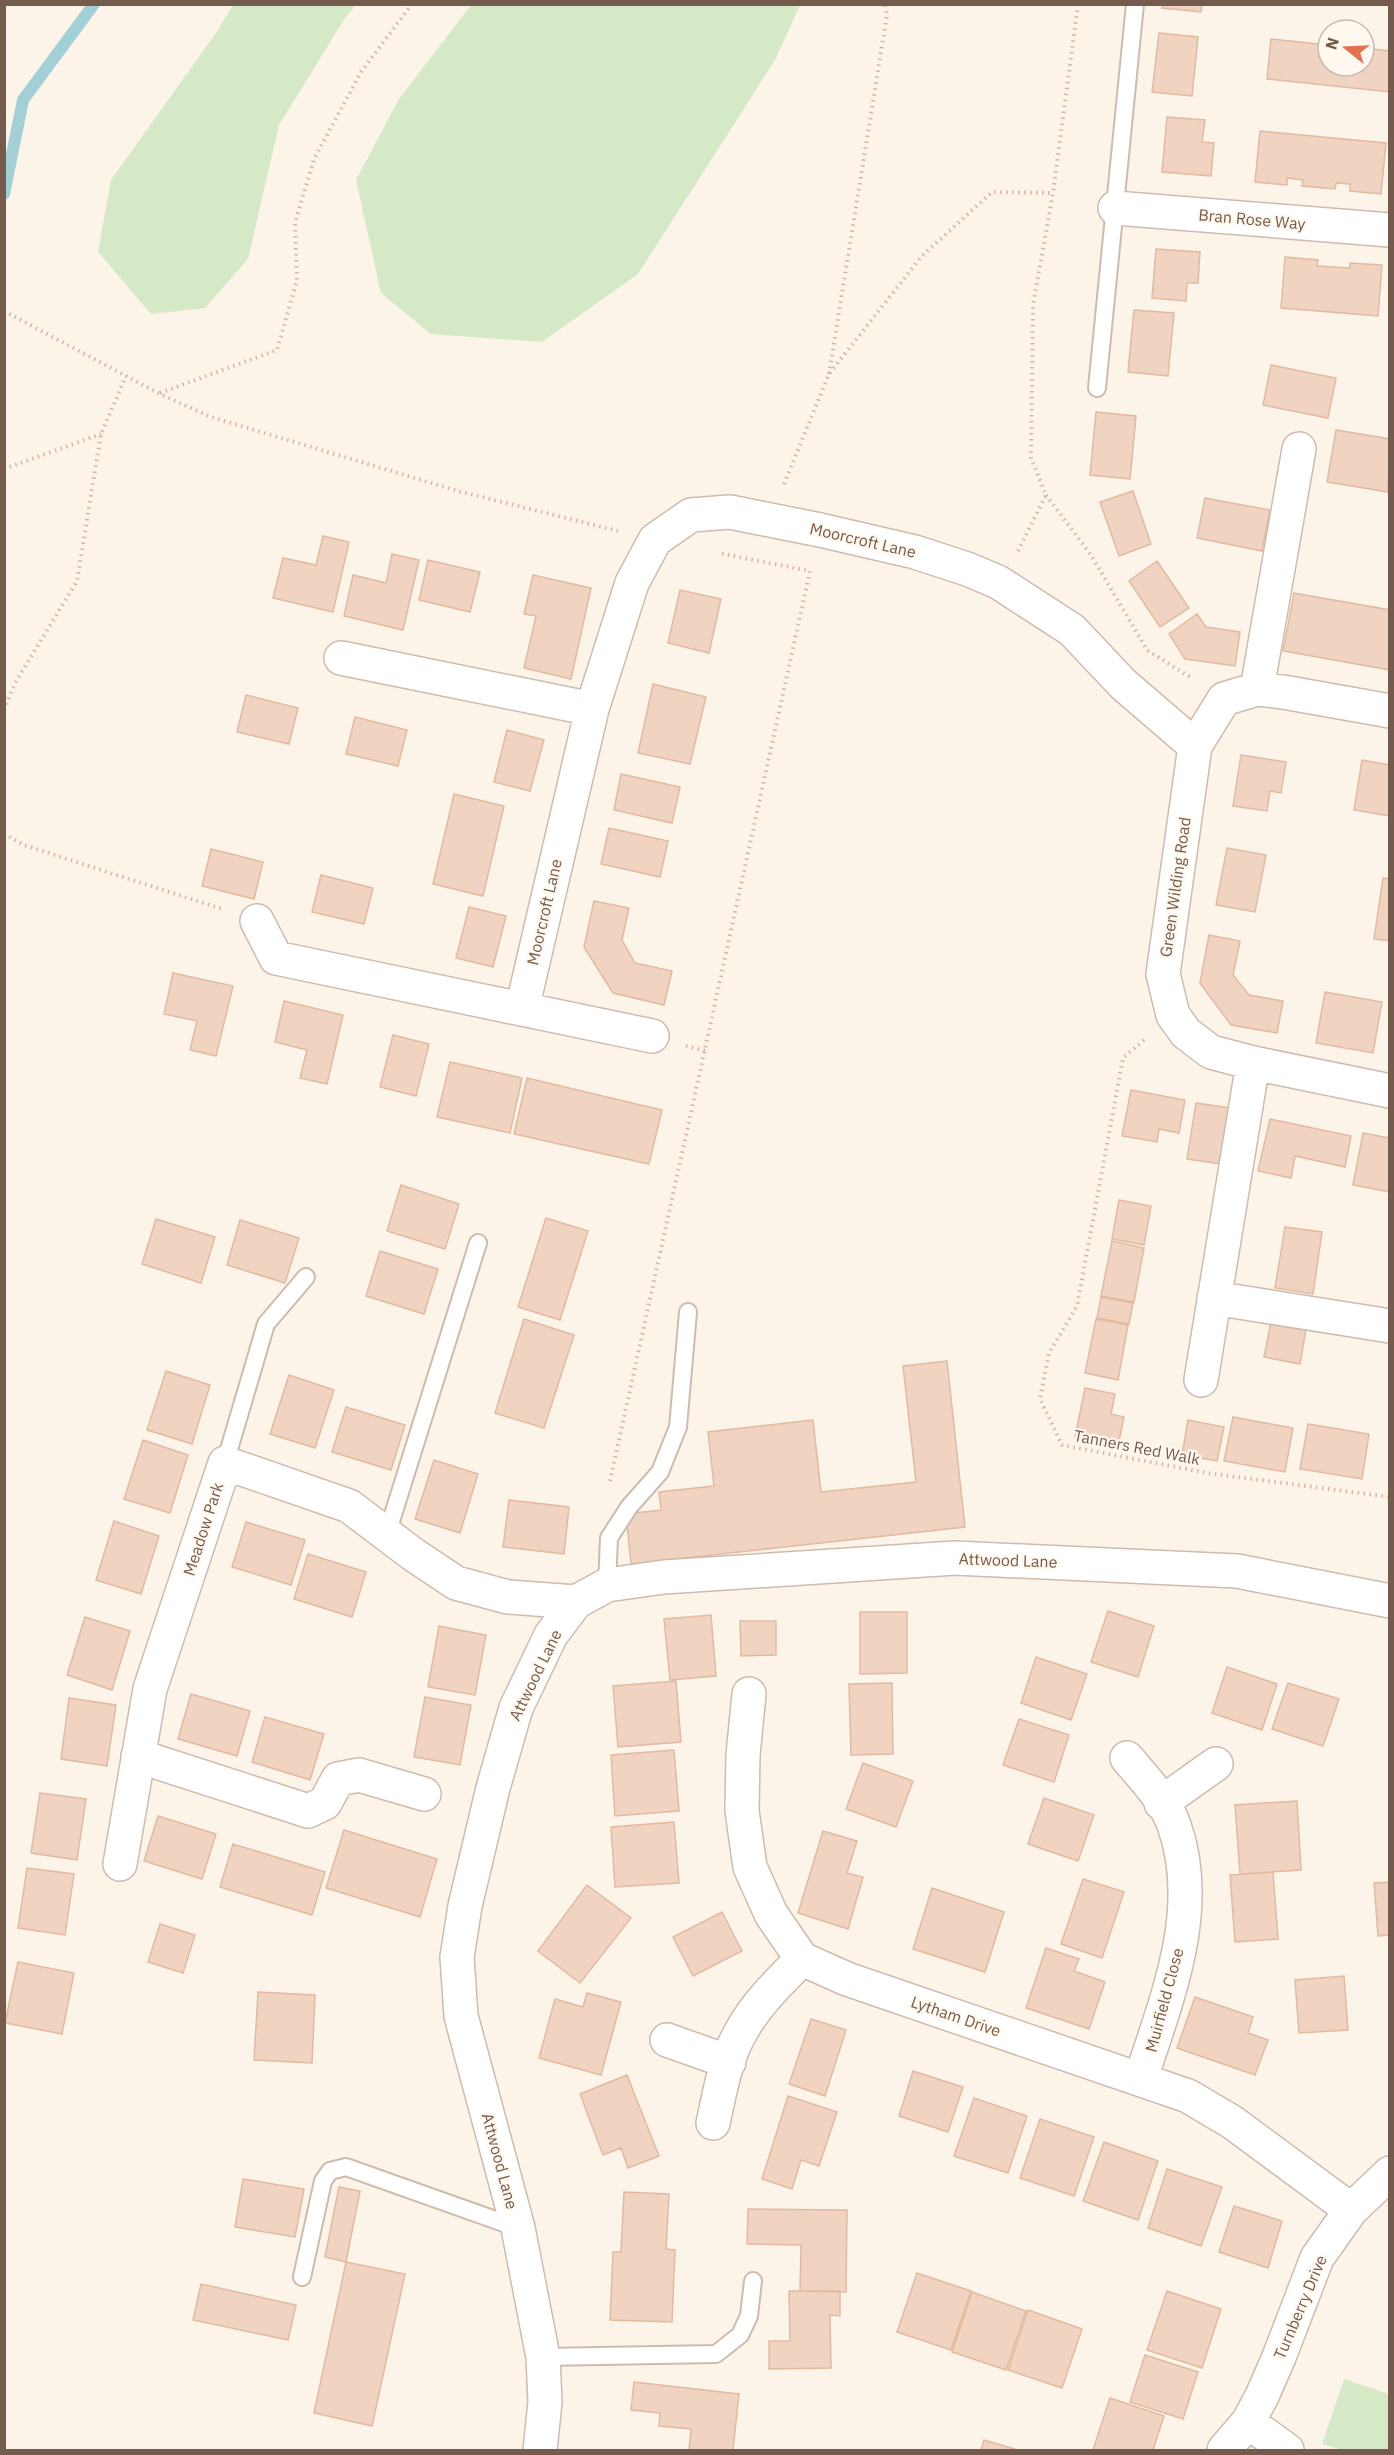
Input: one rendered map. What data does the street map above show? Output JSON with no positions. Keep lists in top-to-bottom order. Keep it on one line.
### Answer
{"streets":{"street":["Bran Rose Way","Moorcroft Lane","Green Wilding Road","Meadow Park","Attwood Lane","Muirfield Close","Lytham Drive","Turnberry Drive"],"path":["Tanners Red Walk"]},"crossings":[["Moorcroft Lane","Green Wilding Road"],["Green Wilding Road","Tanners Red Walk"],["Meadow Park","Attwood Lane"],["Muirfield Close","Lytham Drive"],["Lytham Drive","Turnberry Drive"]],"north":"left"}
